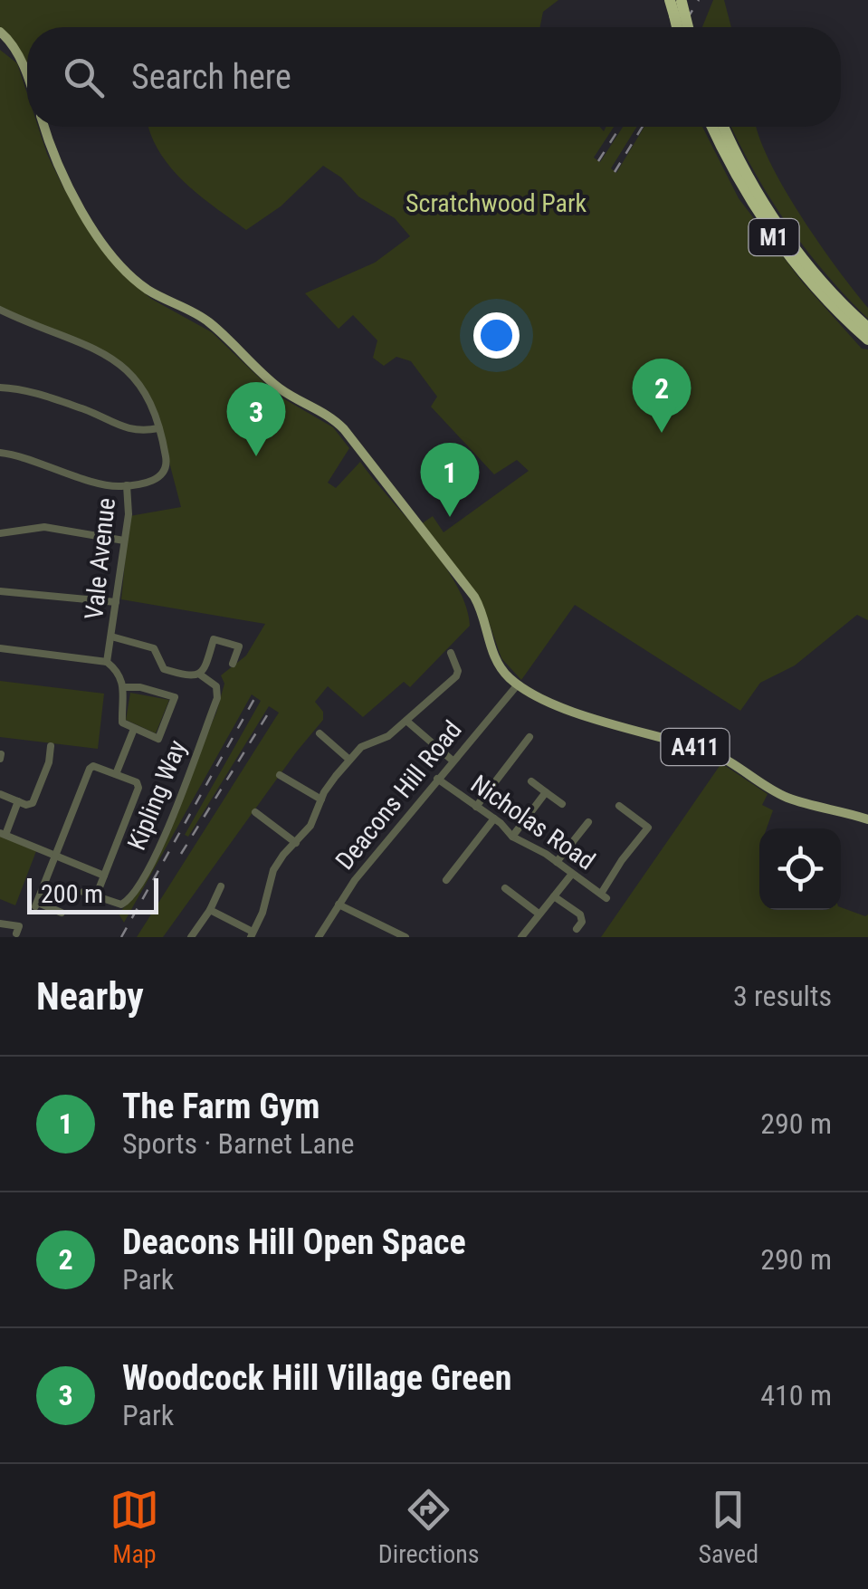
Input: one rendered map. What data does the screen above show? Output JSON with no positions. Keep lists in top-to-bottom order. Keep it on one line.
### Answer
{"streets":{"highway":["M1"],"main road":["A411"],"street":["Vale Avenue","Kipling Way","Deacons Hill Road","Nicholas Road"]},"crossings":[["A411","Deacons Hill Road"],["Deacons Hill Road","Nicholas Road"]],"parks":["Scratchwood Park"],"scale_bar":"200 m","page":{"search":"Search here","pins":["2","3","1"],"scale":"200 m","heading":["Nearby","3 results"],"list":[{"mark":"1","name":"The Farm Gym","note":"Sports · Barnet Lane","value":"290 m"},{"mark":"2","name":"Deacons Hill Open Space","note":"Park","value":"290 m"},{"mark":"3","name":"Woodcock Hill Village Green","note":"Park","value":"410 m"}],"nav":["Map","Directions","Saved"]}}
